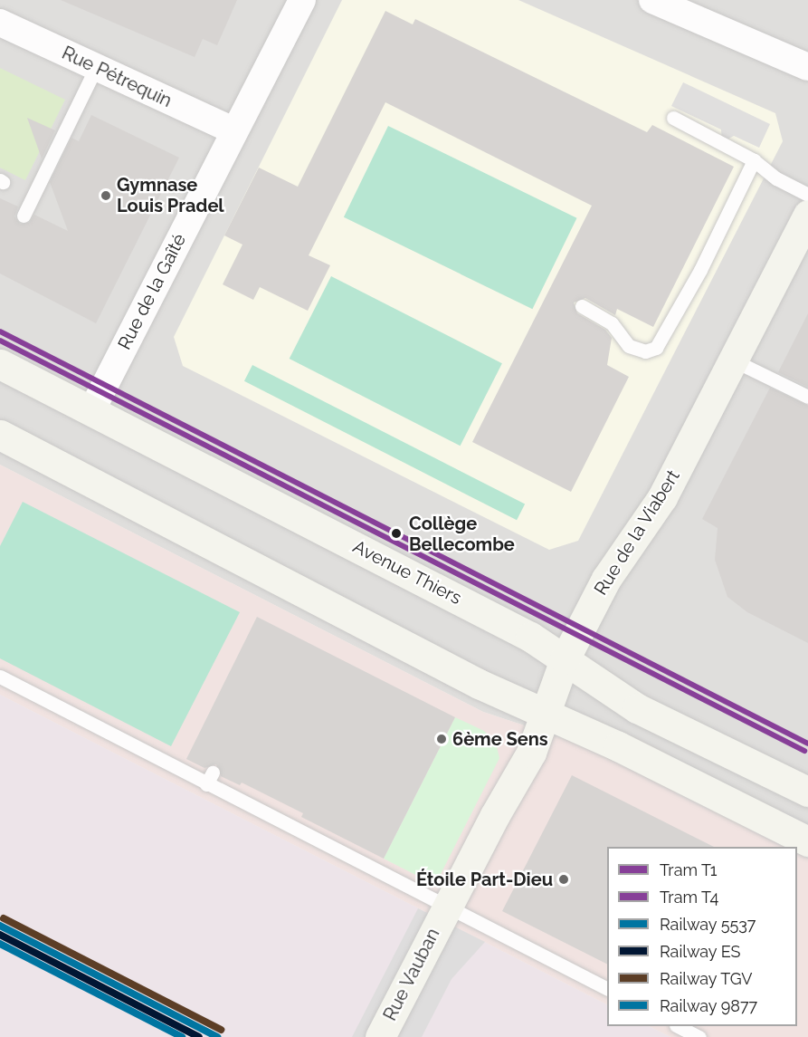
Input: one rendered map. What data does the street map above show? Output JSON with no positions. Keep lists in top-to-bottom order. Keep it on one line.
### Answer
{"streets":{"main road":["Rue de la Viabert","Avenue Thiers","Rue Vauban"],"street":["Rue Pétrequin","Rue de la Gaîté"]},"crossings":[["Rue Pétrequin","Rue de la Gaîté"],["Rue de la Gaîté","Avenue Thiers"],["Rue de la Viabert","Avenue Thiers"],["Rue de la Viabert","Rue Vauban"]],"places":["Gymnase Louis Pradel","Collège Bellecombe","6ème Sens","Étoile Part-Dieu"],"lines":["tram line T1","tram line T4","rail line TGV","rail line 5537","rail line ES","rail line 9877"],"legend":["Tram T1","Tram T4","Railway 5537","Railway ES","Railway TGV","Railway 9877"]}
